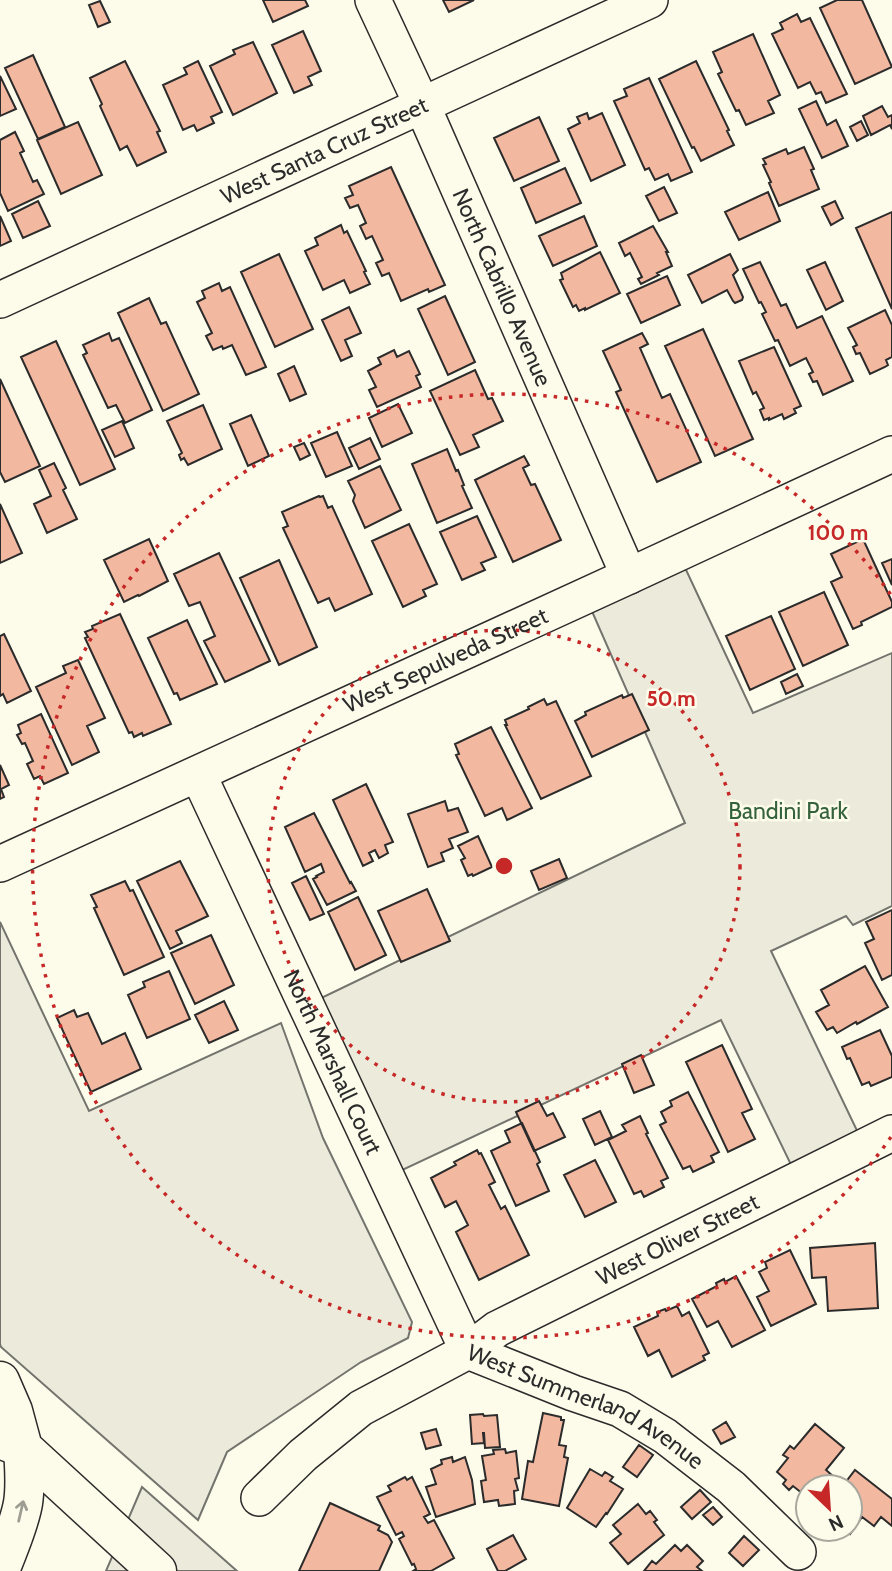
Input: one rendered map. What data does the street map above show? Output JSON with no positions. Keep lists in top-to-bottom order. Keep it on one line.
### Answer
{"streets":{"street":["West Santa Cruz Street","North Cabrillo Avenue","West Sepulveda Street","North Marshall Court","West Oliver Street","West Summerland Avenue"]},"crossings":[["West Santa Cruz Street","North Cabrillo Avenue"],["North Cabrillo Avenue","West Sepulveda Street"],["West Sepulveda Street","North Marshall Court"],["North Marshall Court","West Oliver Street"],["North Marshall Court","West Summerland Avenue"],["West Oliver Street","West Summerland Avenue"]],"parks":["Bandini Park"],"north":"bottom right","rings":["100 m","50 m"]}
